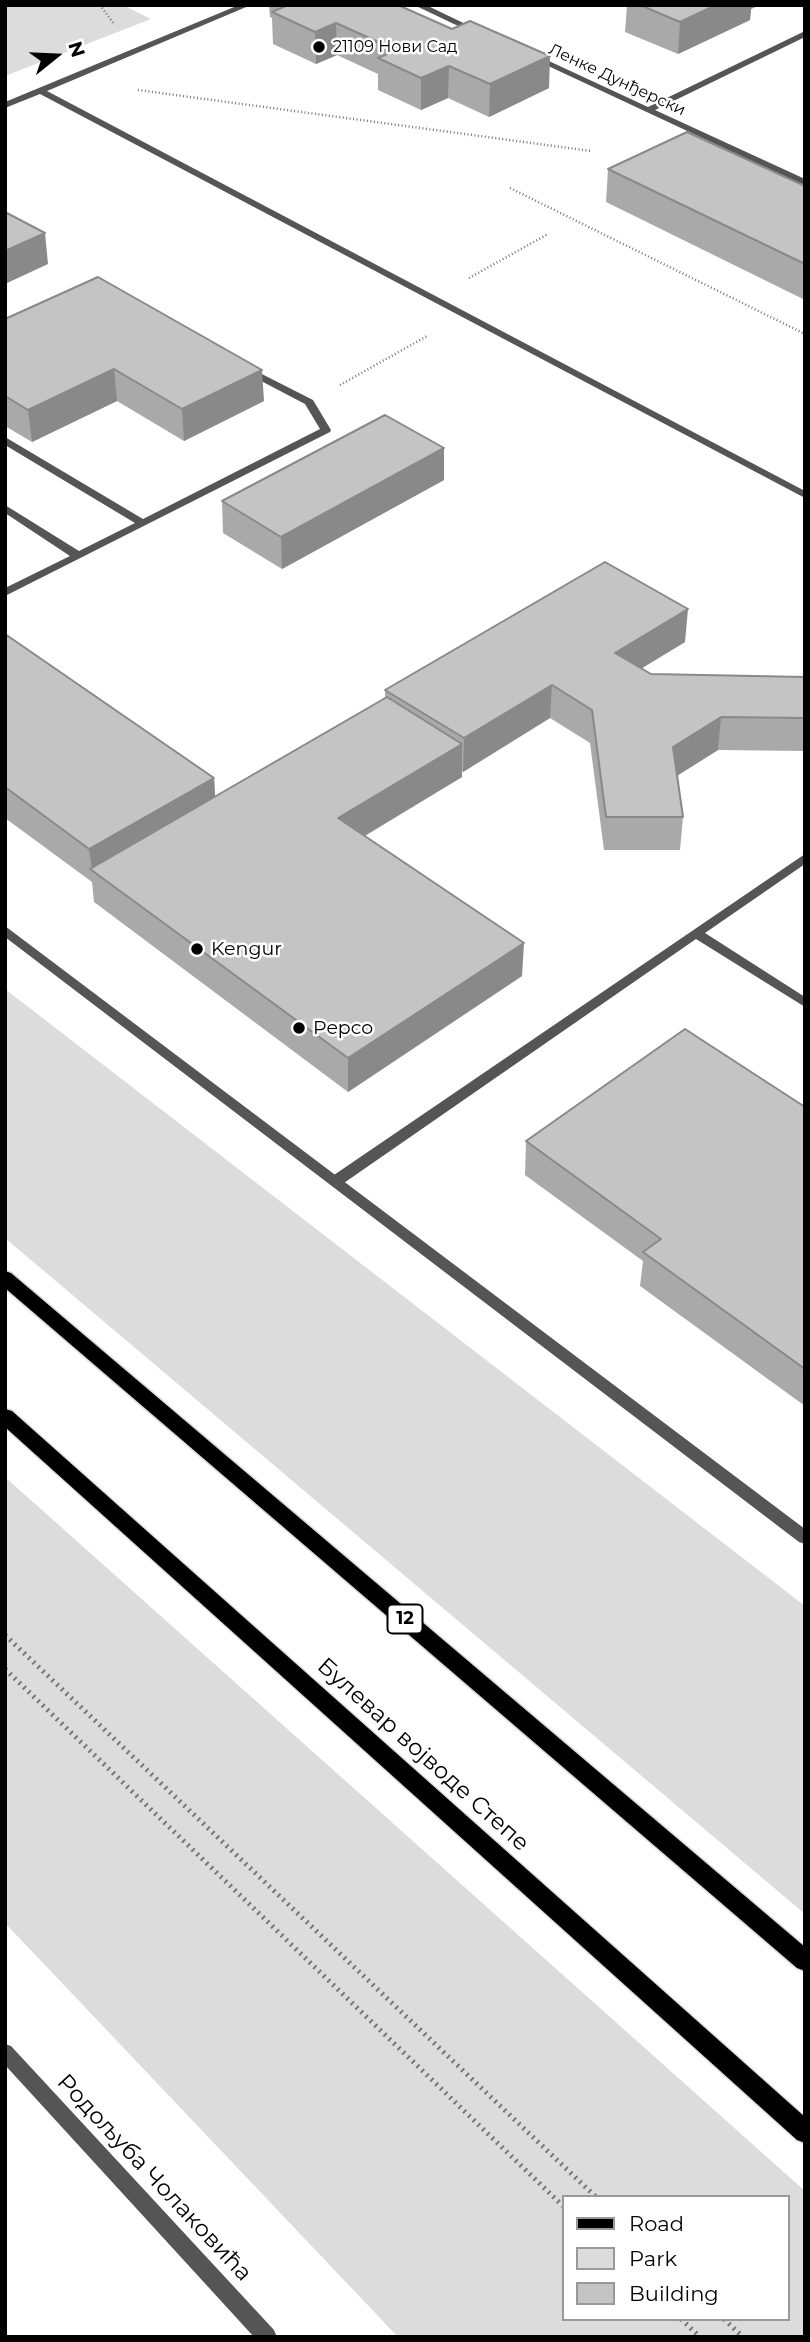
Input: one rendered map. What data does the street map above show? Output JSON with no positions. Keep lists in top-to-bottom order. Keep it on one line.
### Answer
{"streets":{"main road":["12","Булевар војводе Степе"],"street":["Ленке Дунђерски","Родољуба Чолаковића"]},"places":["21109 Нови Сад","Kengur","Pepco"],"legend":["Road","Park","Building"],"north":"right"}
